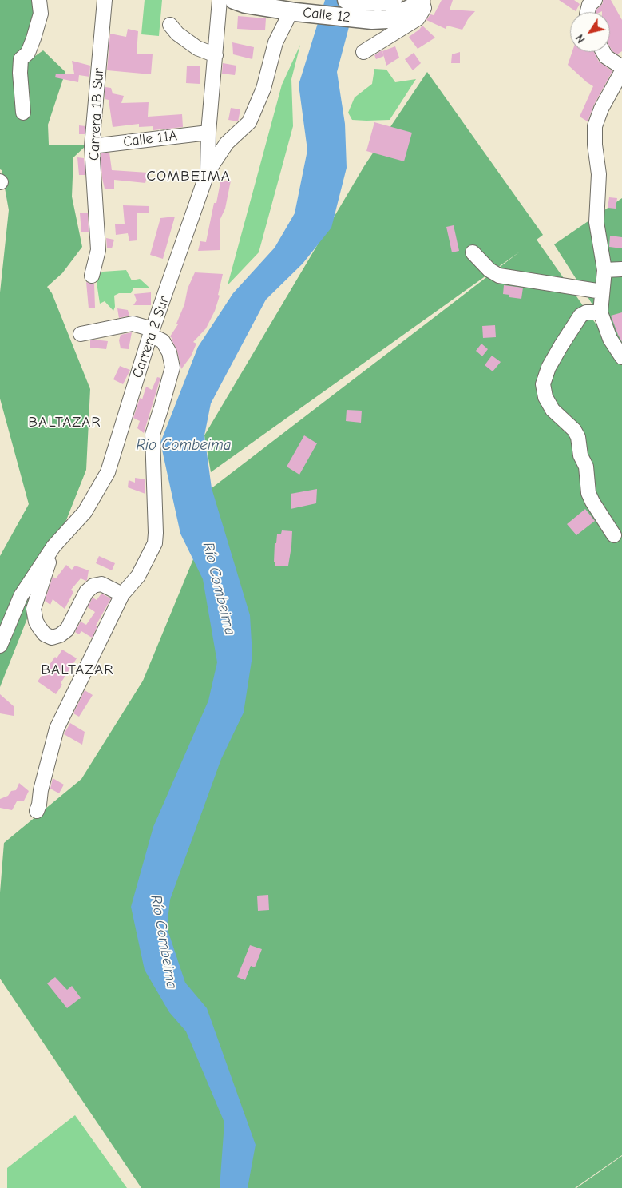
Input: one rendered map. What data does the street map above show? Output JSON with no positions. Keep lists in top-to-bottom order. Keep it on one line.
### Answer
{"streets":{"main road":["Calle 12"],"street":["Carrera 1B Sur","Calle 11A","Carrera 2 Sur"]},"crossings":[["Carrera 1B Sur","Calle 11A"],["Calle 11A","Carrera 2 Sur"]],"districts":["COMBEIMA","BALTAZAR","BALTAZAR"],"water":["Rio Combeima","Río Combeima"],"north":"bottom left"}
